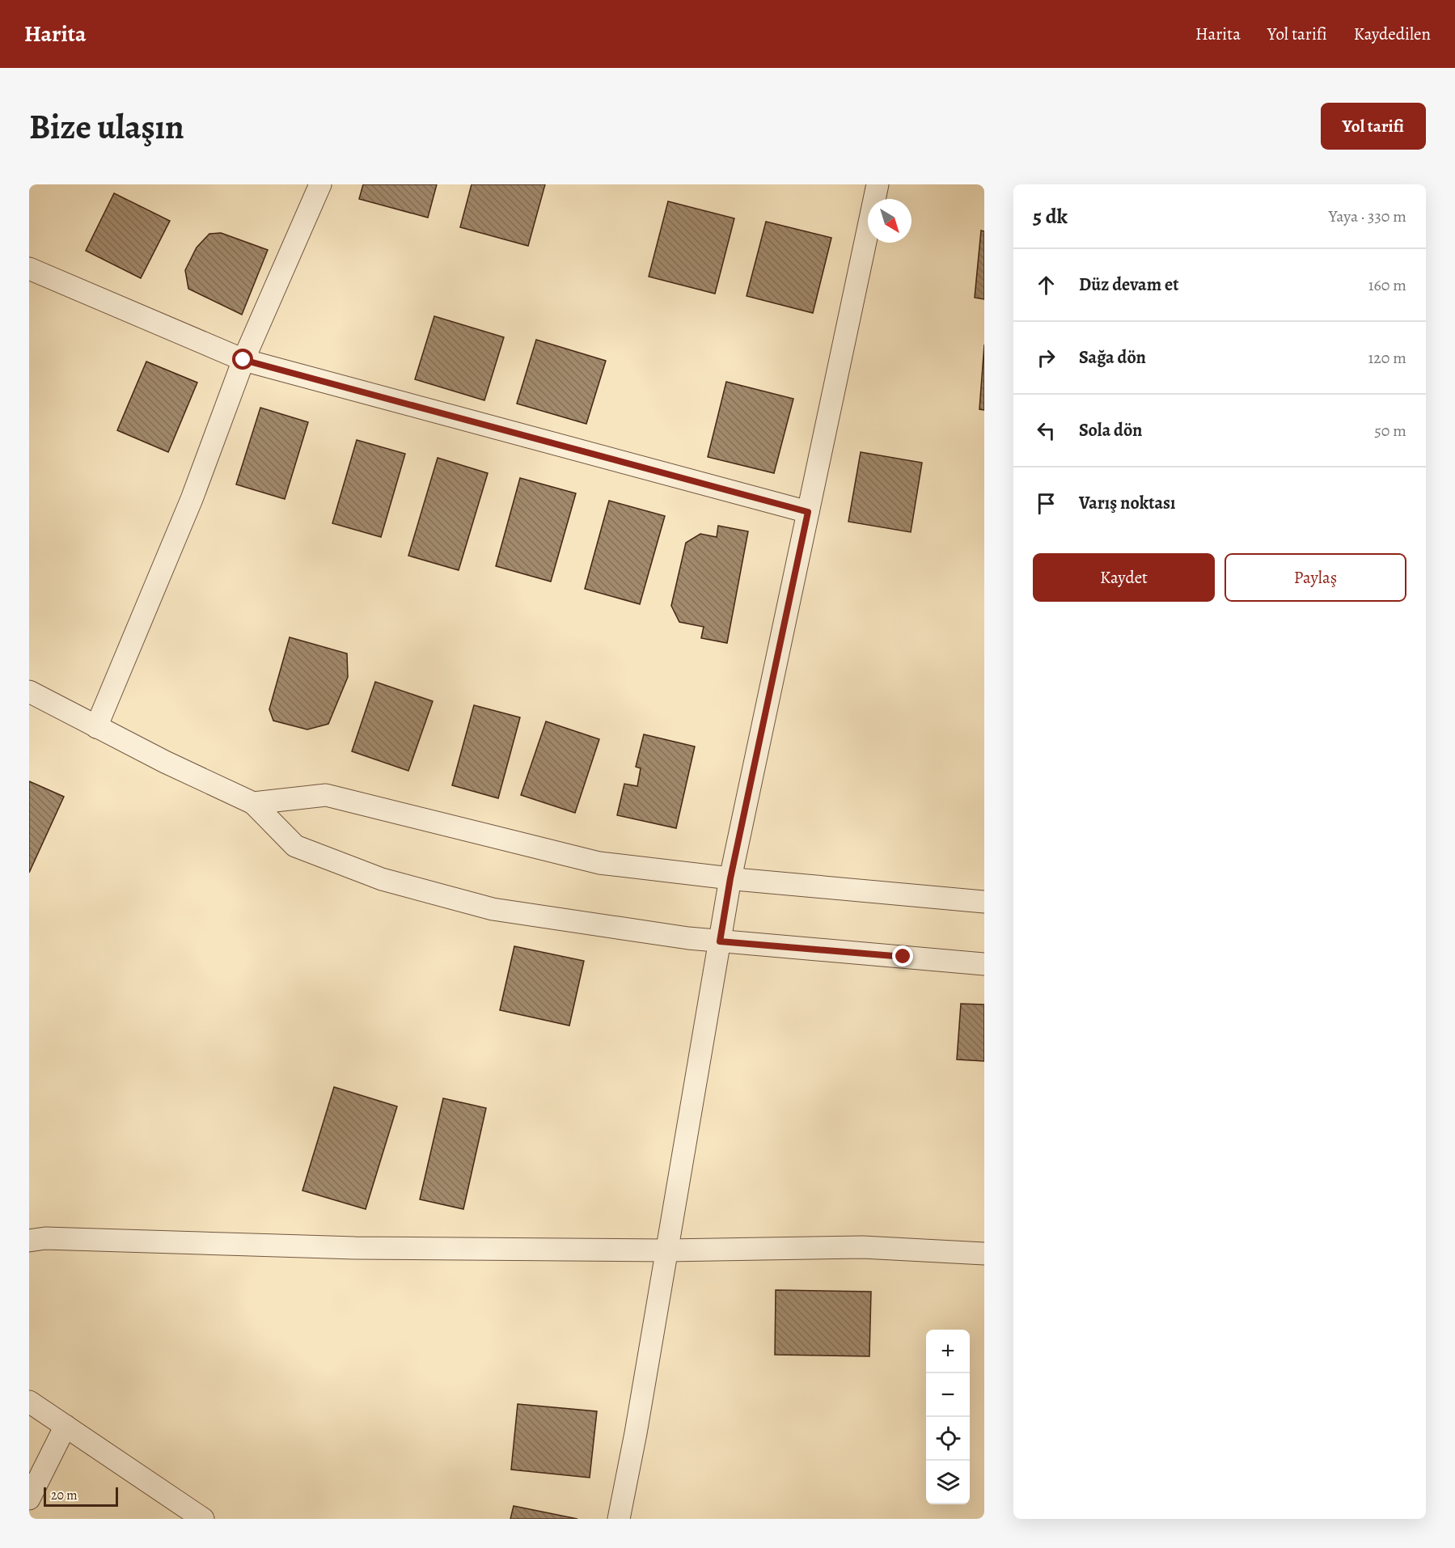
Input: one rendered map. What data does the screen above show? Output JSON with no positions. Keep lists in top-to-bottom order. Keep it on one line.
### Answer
{"scale_bar":"20 m","north":"bottom right","page":{"header":"Harita","nav":["Harita","Yol tarifi","Kaydedilen"],"buttons":["Yol tarifi",["Kaydet","Paylaş"]],"title":"Bize ulaşın","heading":["5 dk","Yaya · 330 m"],"list":[["Düz devam et","160 m"],["Sağa dön","120 m"],["Sola dön","50 m"],"Varış noktası"],"map_buttons":["+","−"],"scale":"20 m"}}
